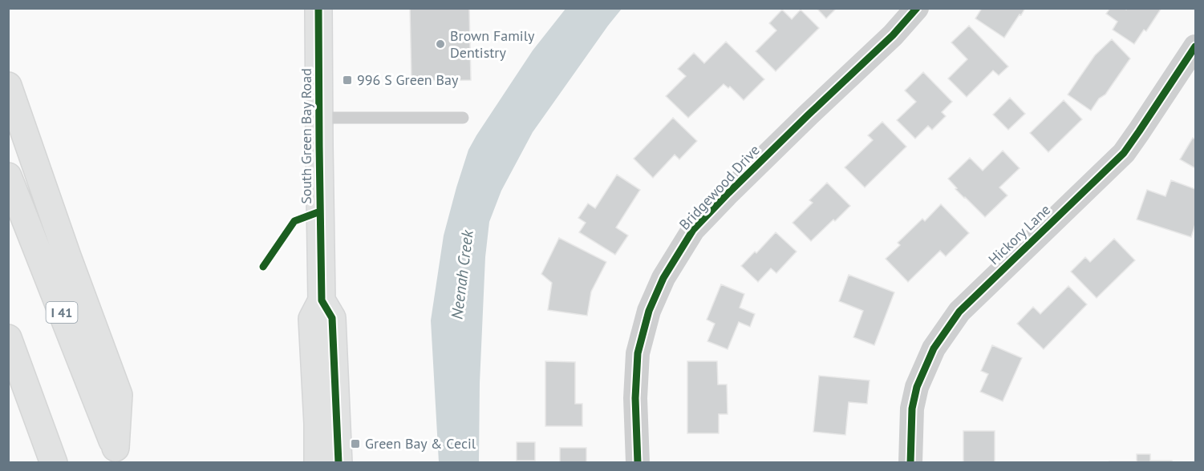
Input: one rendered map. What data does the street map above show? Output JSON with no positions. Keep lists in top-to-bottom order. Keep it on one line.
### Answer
{"streets":{"main road":["South Green Bay Road","I 41"],"street":["Bridgewood Drive","Hickory Lane"]},"water":["Neenah Creek"],"places":{"other":["Brown Family Dentistry"],"transit":["996 S Green Bay","Green Bay & Cecil"]}}
